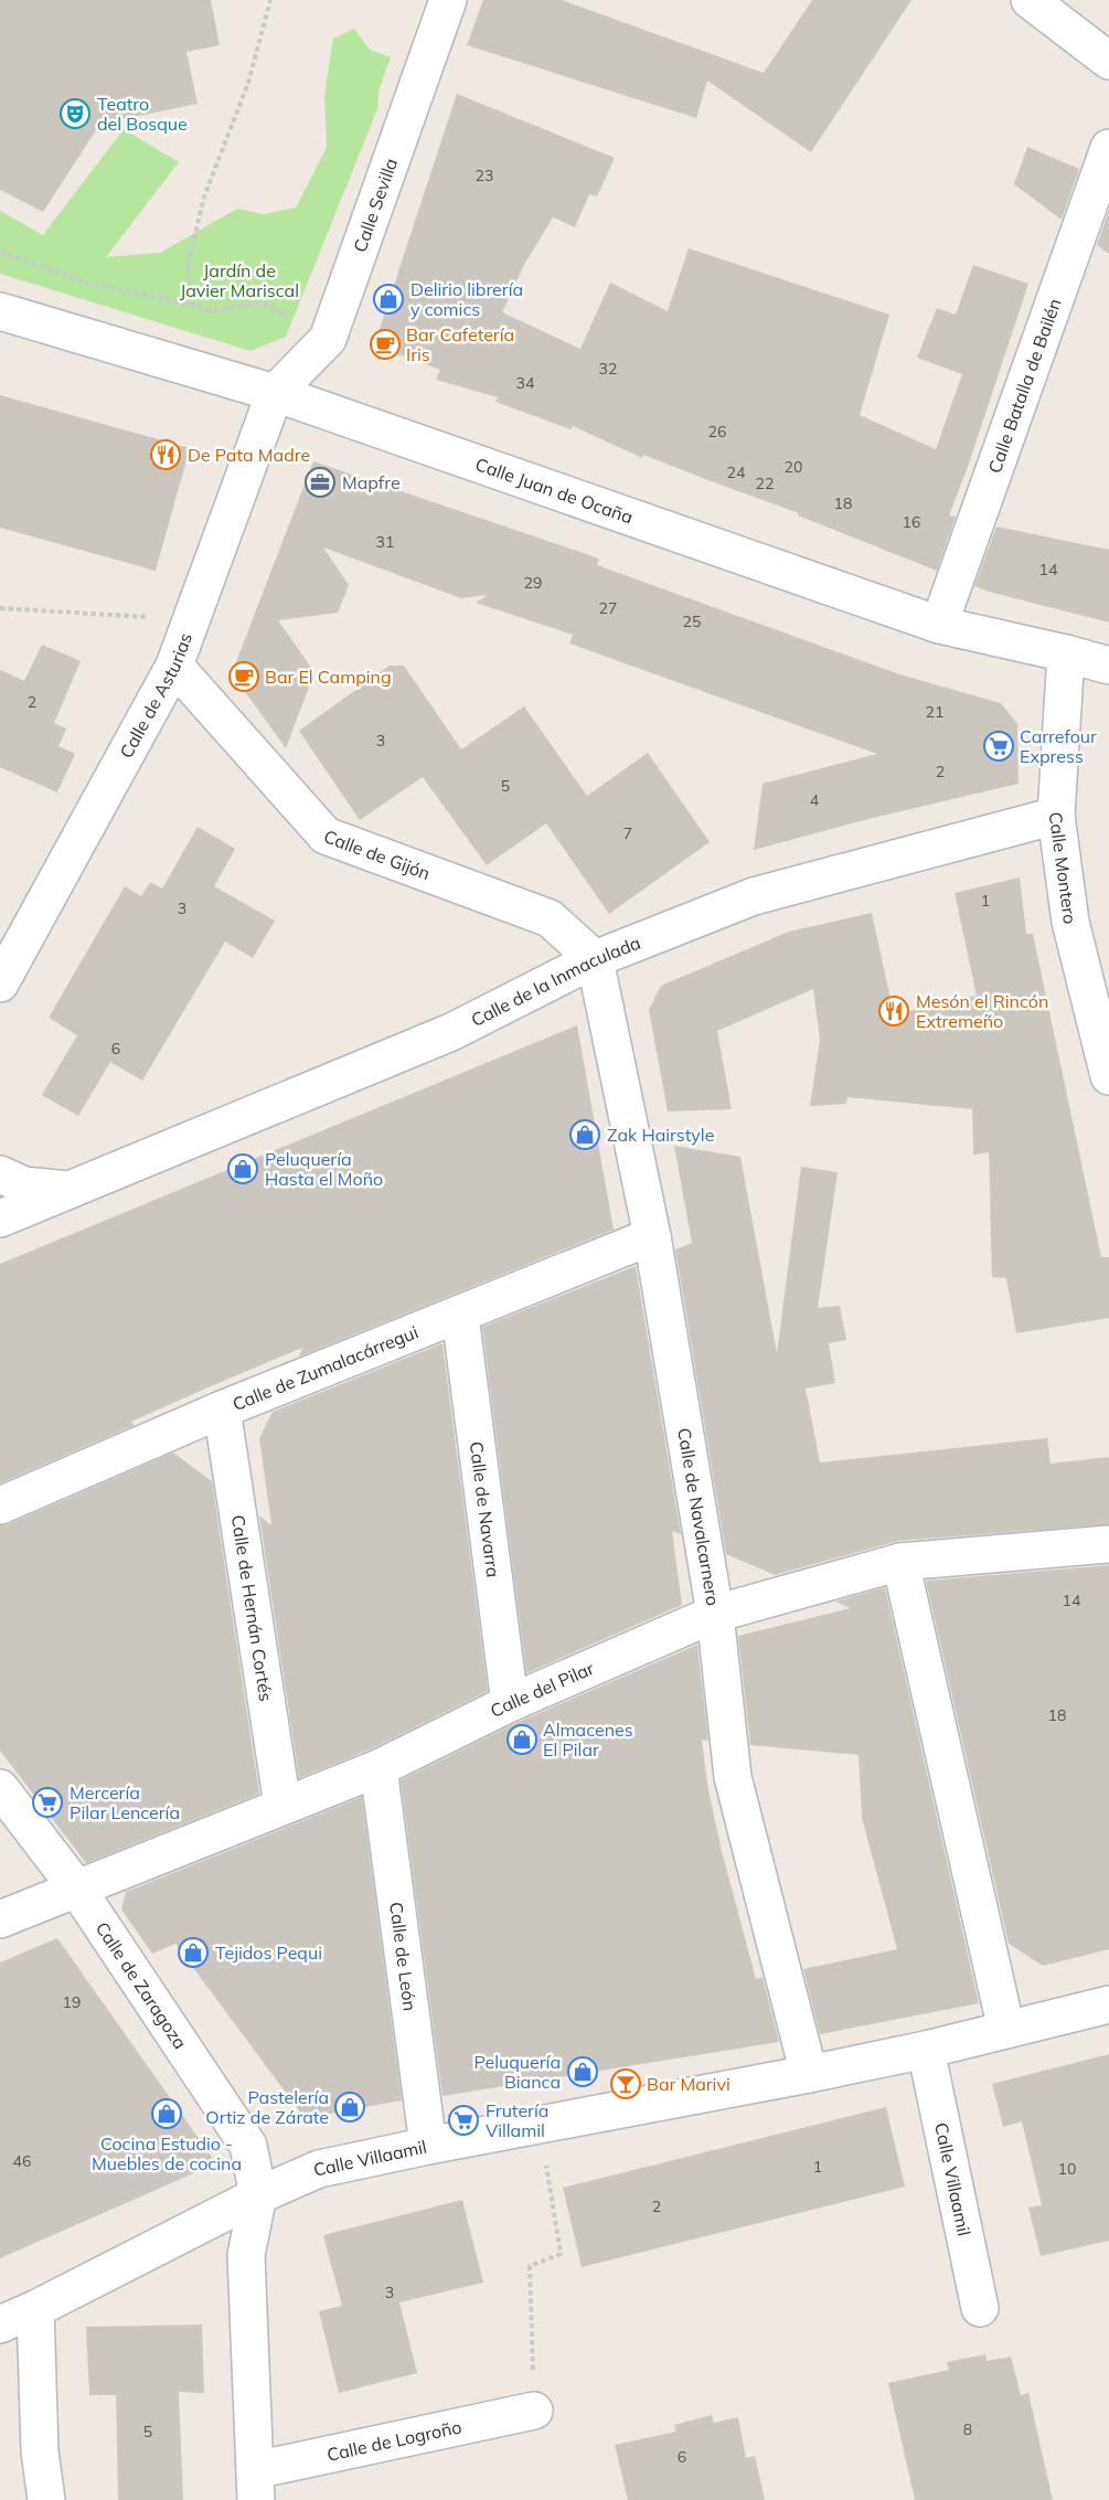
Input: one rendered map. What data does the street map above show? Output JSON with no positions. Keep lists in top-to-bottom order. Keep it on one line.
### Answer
{"streets":{"street":["Calle Sevilla","Calle Batalla de Bailén","Calle Juan de Ocaña","Calle de Asturias","Calle de Gijón","Calle Montero","Calle de la Inmaculada","Calle de Zumalacárregui","Calle de Navarra","Calle de Navalcarnero","Calle de Hernán Cortés","Calle del Pilar","Calle de León","Calle de Zaragoza","Calle Villaamil","Calle de Logroño"]},"crossings":[["Calle Sevilla","Calle Juan de Ocaña"],["Calle Sevilla","Calle de Asturias"],["Calle Batalla de Bailén","Calle Juan de Ocaña"],["Calle Juan de Ocaña","Calle de Asturias"],["Calle Juan de Ocaña","Calle Montero"],["Calle de Asturias","Calle de Gijón"],["Calle de Gijón","Calle de la Inmaculada"],["Calle de Gijón","Calle de Navalcarnero"],["Calle Montero","Calle de la Inmaculada"],["Calle de la Inmaculada","Calle de Navalcarnero"],["Calle de Zumalacárregui","Calle de Navarra"],["Calle de Zumalacárregui","Calle de Navalcarnero"],["Calle de Zumalacárregui","Calle de Hernán Cortés"],["Calle de Navarra","Calle del Pilar"],["Calle de Navalcarnero","Calle del Pilar"],["Calle de Navalcarnero","Calle Villaamil"],["Calle de Hernán Cortés","Calle del Pilar"],["Calle del Pilar","Calle de León"],["Calle del Pilar","Calle de Zaragoza"],["Calle de León","Calle Villaamil"],["Calle de Zaragoza","Calle Villaamil"],["Calle de Zaragoza","Calle de Logroño"],["Calle Villaamil","Calle de Logroño"]],"parks":["Jardín de Javier Mariscal"],"places":{"theatre":["Teatro del Bosque"],"shop":["Delirio librería y comics","Zak Hairstyle","Peluquería Hasta el Moño","Almacenes El Pilar","Tejidos Pequi","Peluquería Bianca","Pastelería Ortiz de Zárate","Cocina Estudio - Muebles de cocina"],"cafe":["Bar Cafetería Iris","Bar El Camping"],"restaurant":["De Pata Madre","Mesón el Rincón Extremeño"],"office":["Mapfre"],"supermarket":["Carrefour Express","Mercería Pilar Lencería","Frutería Villamil"],"bar":["Bar Marivi"]},"house_numbers":["23","32","34","26","20","24","22","18","16","31","14","29","27","25","2","21","3","2","5","4","7","1","3","6","14","18","19","46","1","10","2","3","8","5","6"]}
